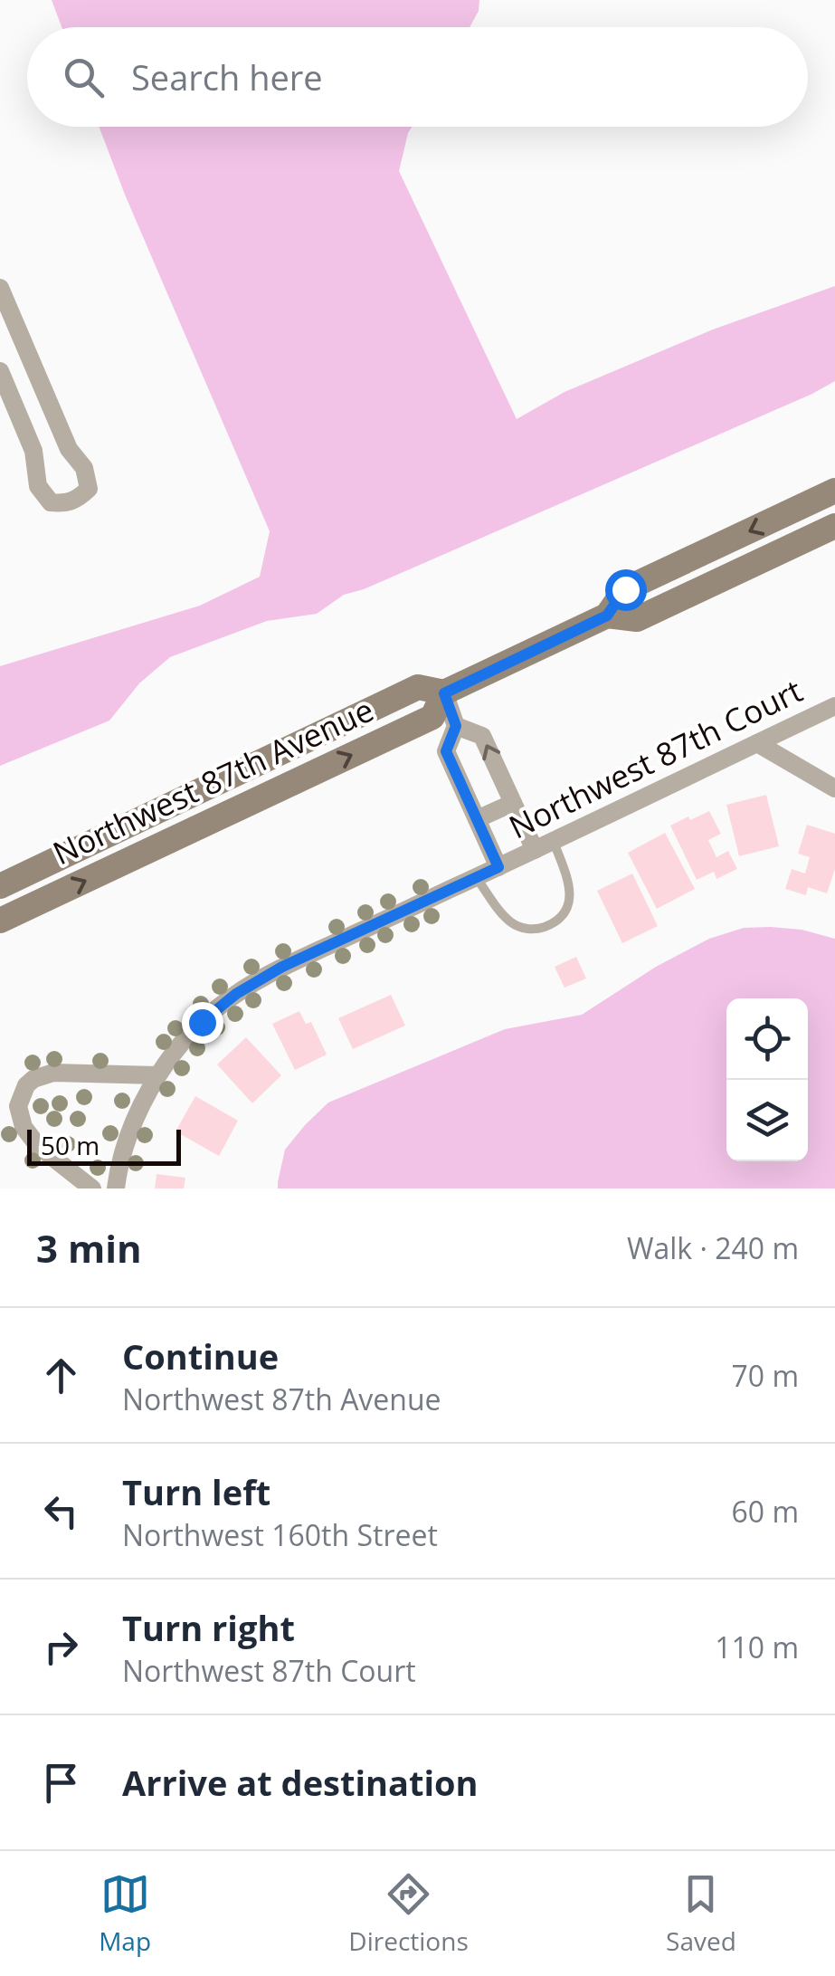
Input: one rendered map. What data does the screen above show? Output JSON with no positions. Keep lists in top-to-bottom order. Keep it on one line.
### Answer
{"streets":{"street":["Northwest 87th Court","Northwest 87th Avenue"]},"scale_bar":"50 m","page":{"search":"Search here","scale":"50 m","heading":["3 min","Walk · 240 m"],"list":[["Continue","Northwest 87th Avenue","70 m"],["Turn left","Northwest 160th Street","60 m"],["Turn right","Northwest 87th Court","110 m"],"Arrive at destination"],"nav":["Map","Directions","Saved"]}}
